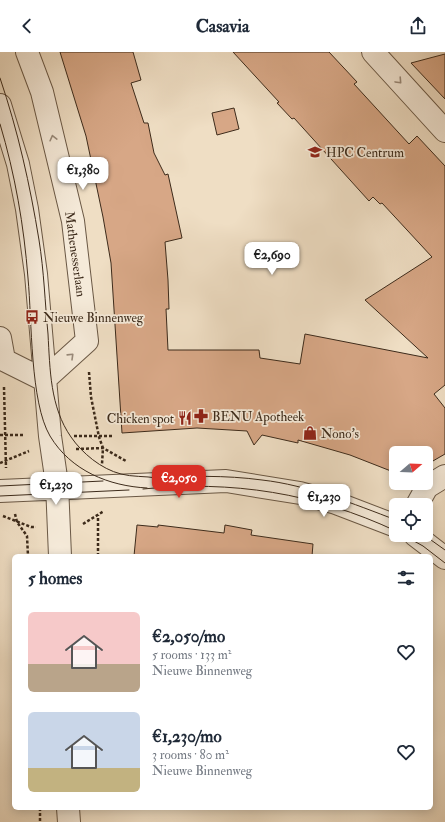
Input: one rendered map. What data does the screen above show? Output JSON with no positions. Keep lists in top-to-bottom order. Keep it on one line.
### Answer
{"streets":{"street":["Mathenesserlaan"]},"places":{"school or university":["HPC Centrum"],"bus stop":["Nieuwe Binnenweg"],"pharmacy":["BENU Apotheek"],"restaurant":["Chicken spot"],"shop":["Nono's"]},"north":"right","page":{"header":"Casavia","price":["€1,380","€2,690","€2,050","€1,230","€1,230"],"heading":"5 homes","list":[{"name":"€2,050/mo","note":"5 rooms · 133 m² · Nieuwe Binnenweg"},{"name":"€1,230/mo","note":"3 rooms · 80 m² · Nieuwe Binnenweg"}]}}
